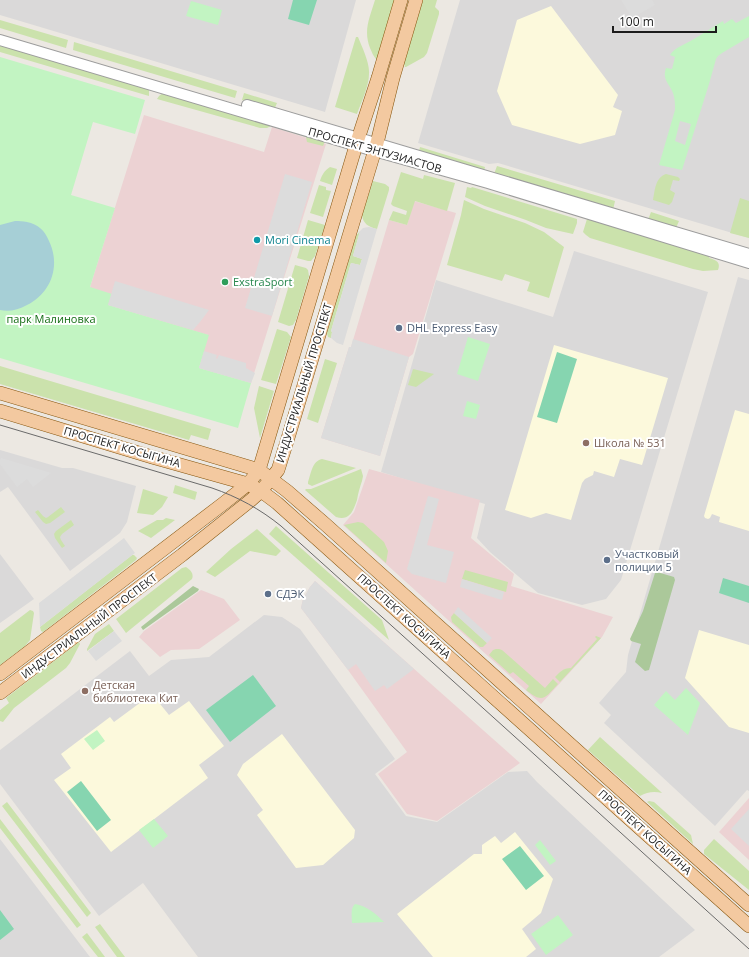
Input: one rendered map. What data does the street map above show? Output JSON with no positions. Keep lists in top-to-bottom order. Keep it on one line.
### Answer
{"streets":{"main road":["ИНДУСТРИАЛЬНЫЙ ПРОСПЕКТ","ПРОСПЕКТ КОСЫГИНА"],"street":["ПРОСПЕКТ ЭНТУЗИАСТОВ"]},"crossings":[["ПРОСПЕКТ ЭНТУЗИАСТОВ","ИНДУСТРИАЛЬНЫЙ ПРОСПЕКТ"],["ИНДУСТРИАЛЬНЫЙ ПРОСПЕКТ","ПРОСПЕКТ КОСЫГИНА"]],"parks":["парк Малиновка"],"places":["Mori Cinema","ExstraSport","DHL Express Easy","Школа № 531","Участковый полиции 5","СДЭК","Детская библиотека Кит"],"scale_bar":"100 m"}
